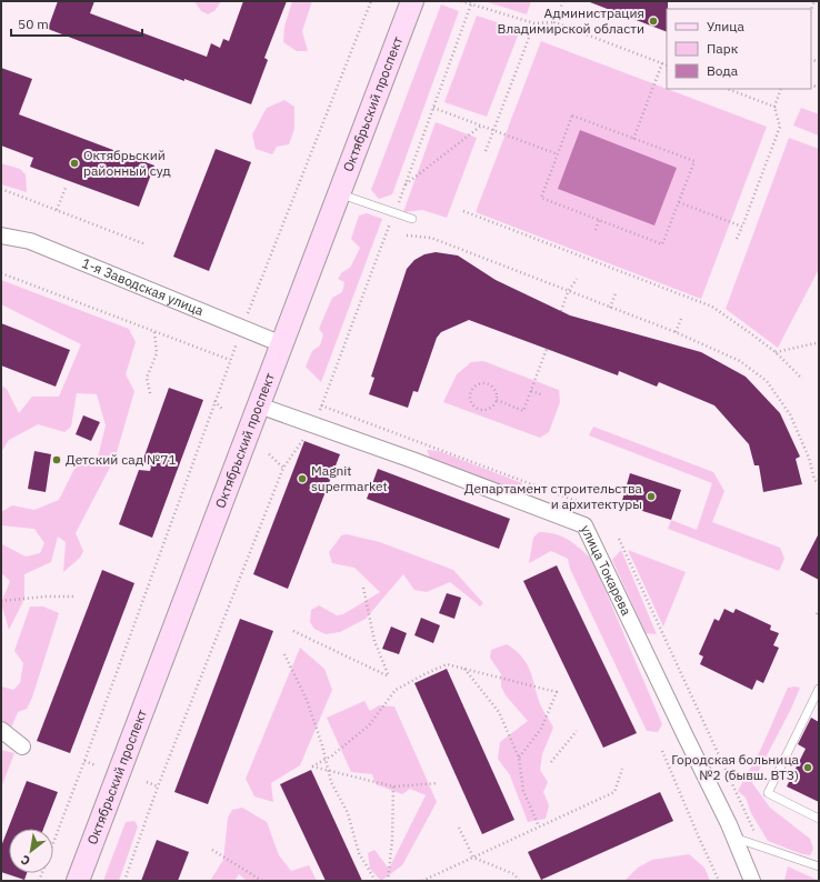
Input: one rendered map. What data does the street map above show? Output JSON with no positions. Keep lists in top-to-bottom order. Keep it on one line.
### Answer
{"streets":{"main road":["Октябрьский проспект"],"street":["1-я Заводская улица","улица Токарева"]},"crossings":[["Октябрьский проспект","1-я Заводская улица"],["Октябрьский проспект","улица Токарева"]],"places":["Администрация Владимирской области","Октябрьский районный суд","Детский сад №71","Magnit supermarket","Департамент строительства и архитектуры","Городская больница №2 (бывш. ВТЗ)"],"legend":["Улица","Парк","Вода"],"scale_bar":"50 m","north":"bottom left"}
